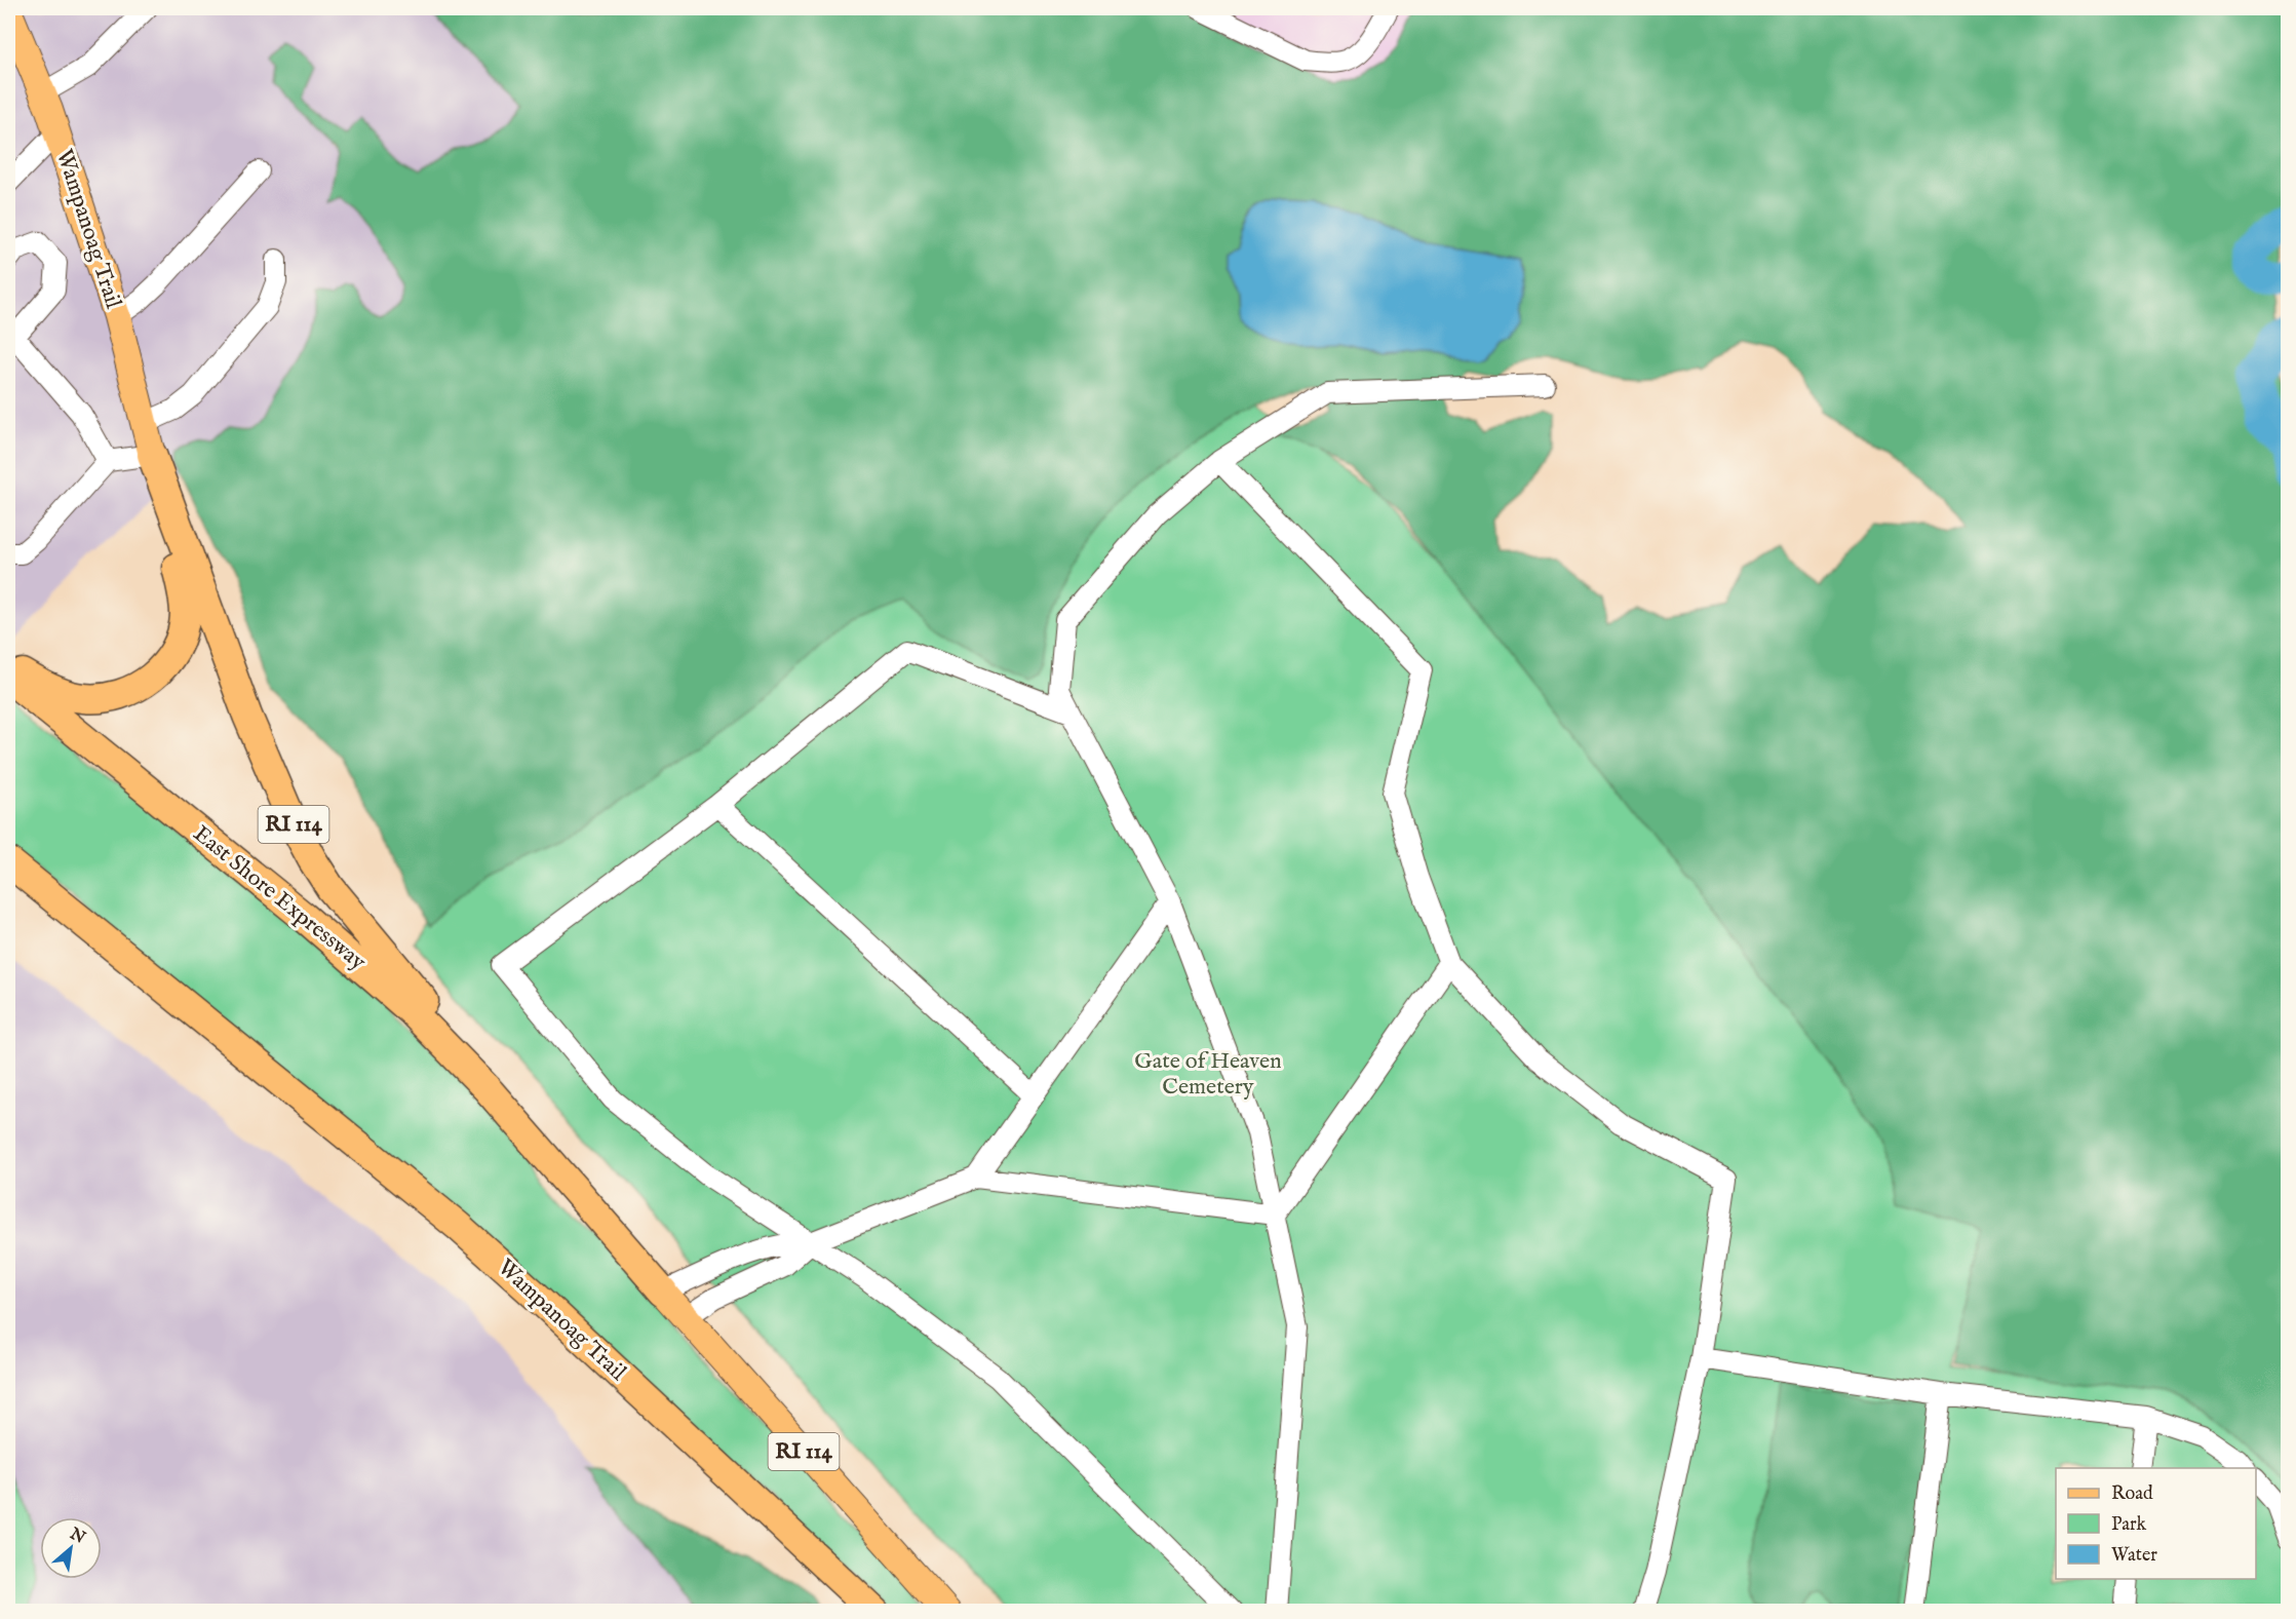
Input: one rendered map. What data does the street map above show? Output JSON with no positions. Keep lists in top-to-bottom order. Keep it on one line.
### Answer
{"streets":{"highway":["Wampanoag Trail","RI 114","East Shore Expressway"]},"crossings":[["Wampanoag Trail","RI 114"],["RI 114","East Shore Expressway"]],"parks":["Gate of Heaven Cemetery"],"legend":["Road","Park","Water"],"north":"top right"}
